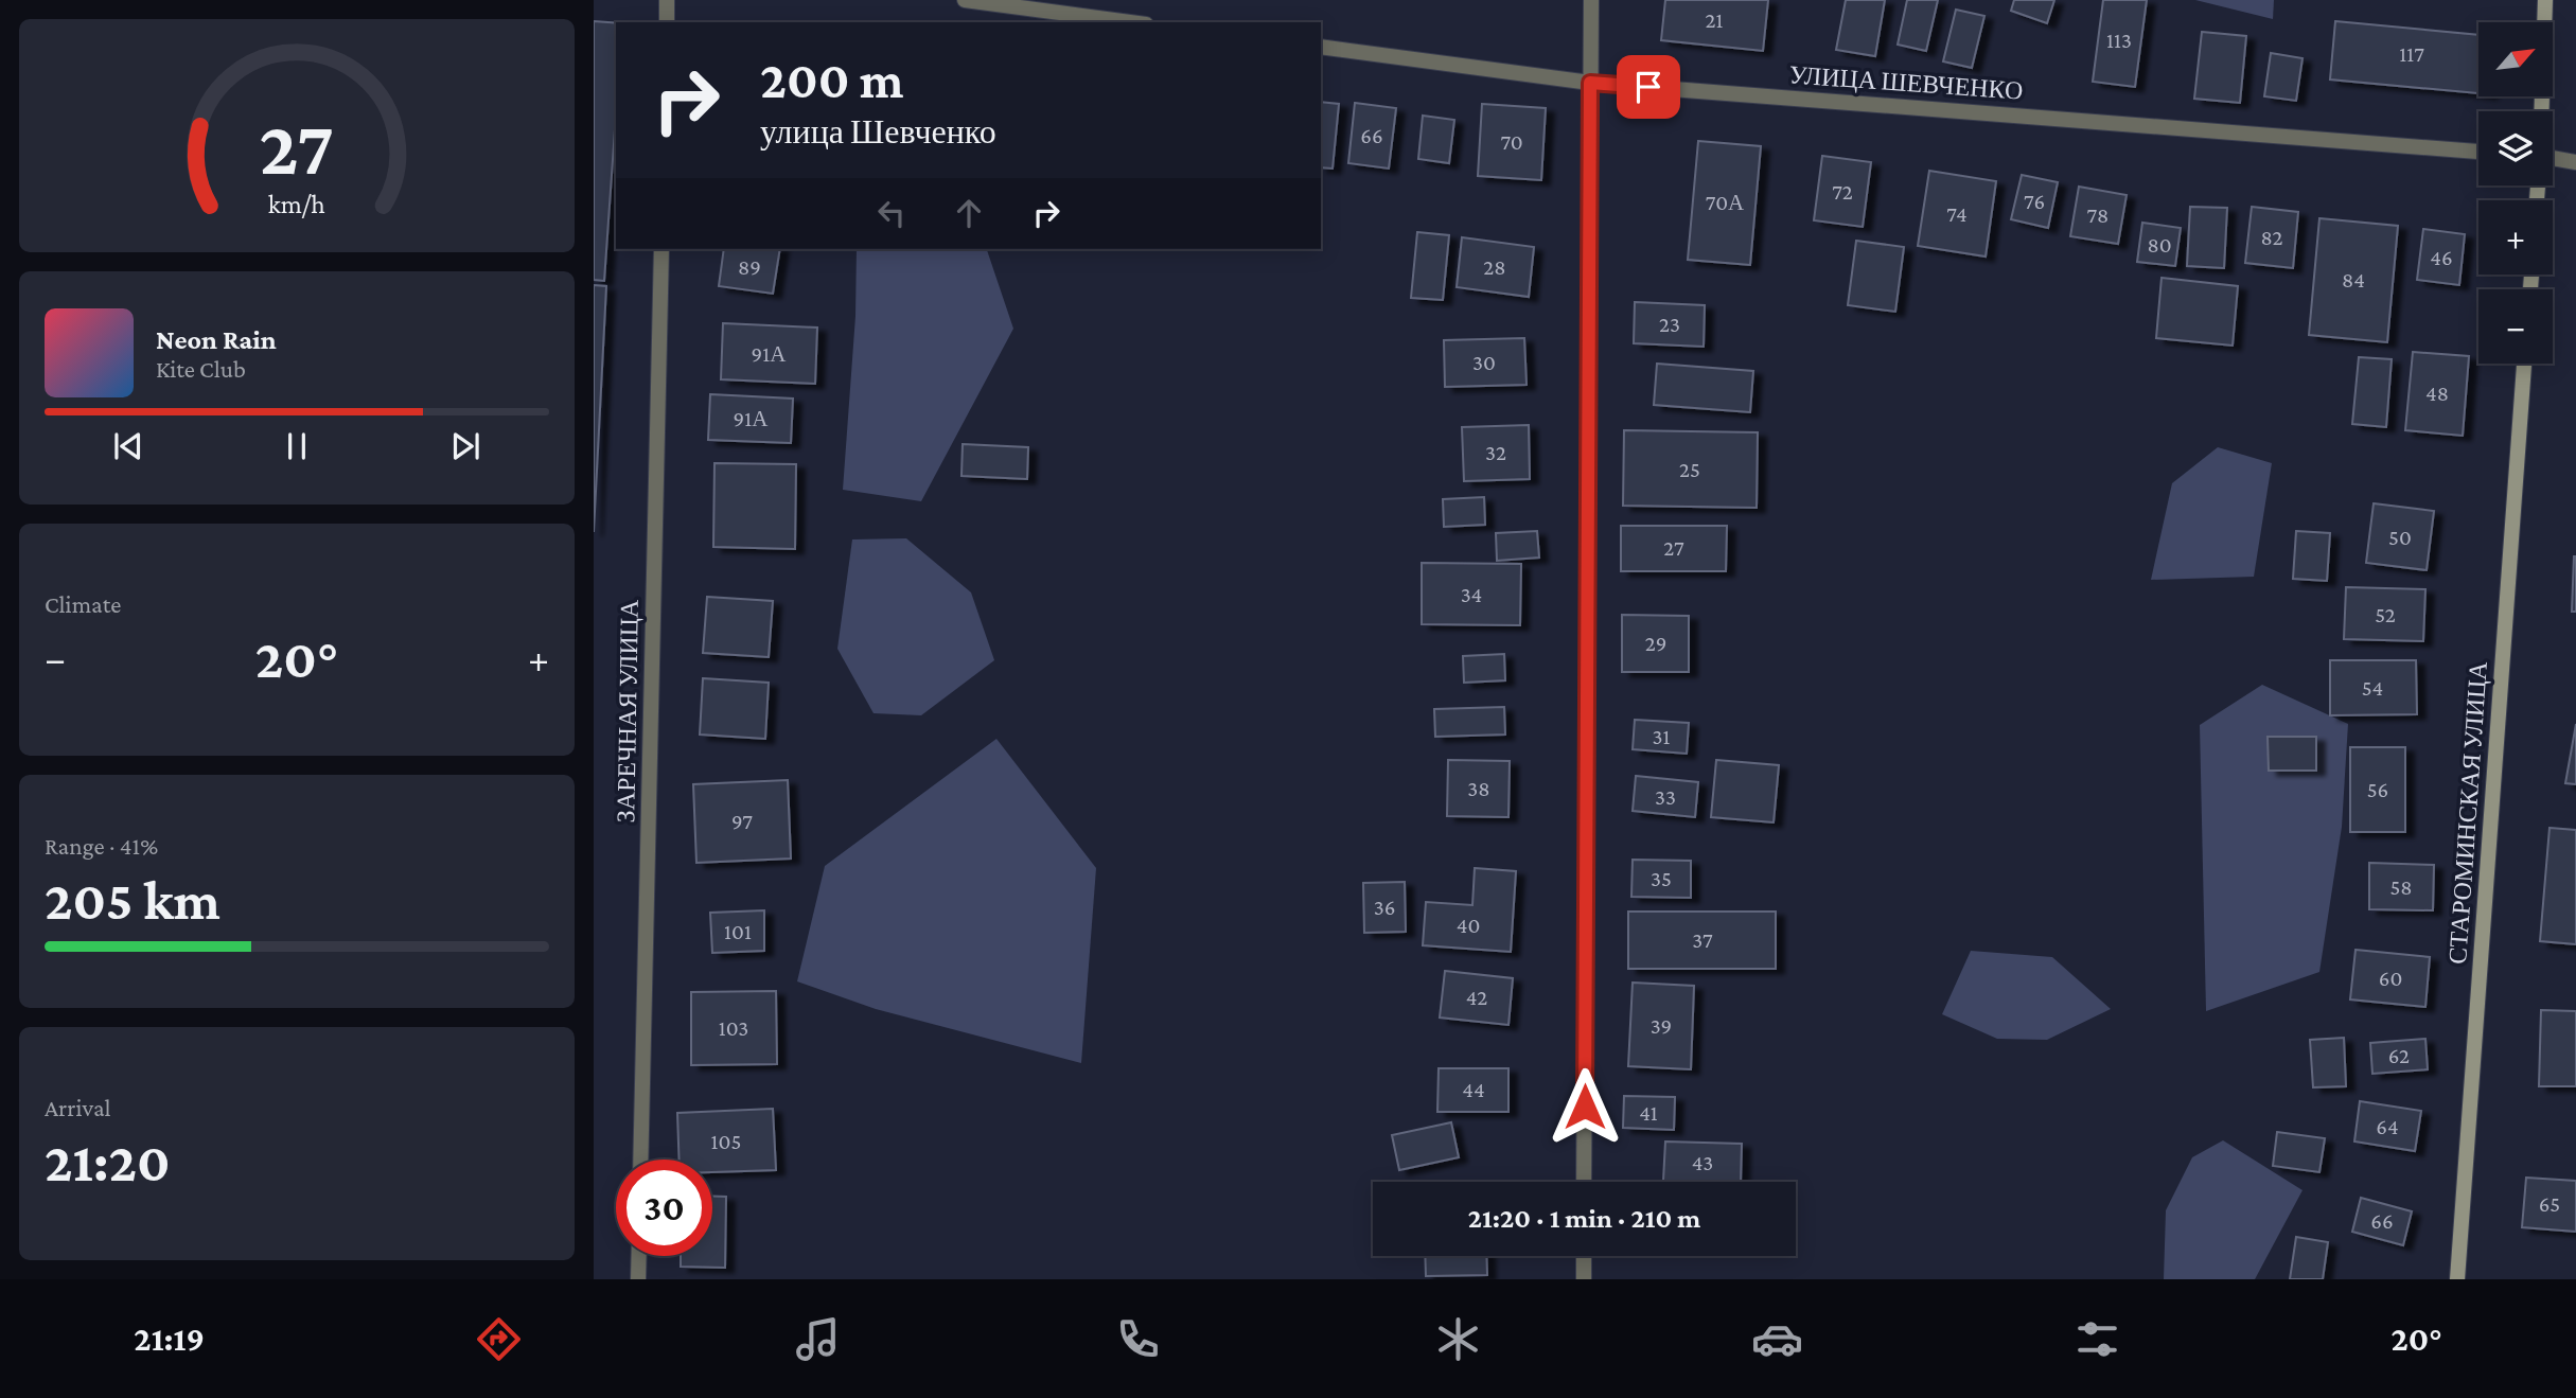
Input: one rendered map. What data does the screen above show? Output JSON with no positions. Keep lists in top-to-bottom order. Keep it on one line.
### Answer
{"streets":{"street":["УЛИЦА ШЕВЧЕНКО","ЗАРЕЧНАЯ УЛИЦА","СТАРОМИНСКАЯ УЛИЦА"]},"house_numbers":["21","113","117","66","70","72","76","70А","74","78","82","80","46","89","28","84","23","91А","30","48","91А","32","25","50","27","34","52","29","54","31","38","56","33","97","35","58","36","40","101","37","60","42","39","103","62","44","41","64","105","43","65","66"],"north":"top right","page":{"map_buttons":["+","−"],"turn":["200 m","улица Шевченко"],"song":["Neon Rain","Kite Club"],"tile":["Climate",["Range · 41%","205 km"],["Arrival","21:20"]],"heat":["−","20°","+"],"limit":"30","trip":"21:20 · 1 min · 210 m","tabs":["21:19","20°"],"gauge":["27","km/h"]}}
